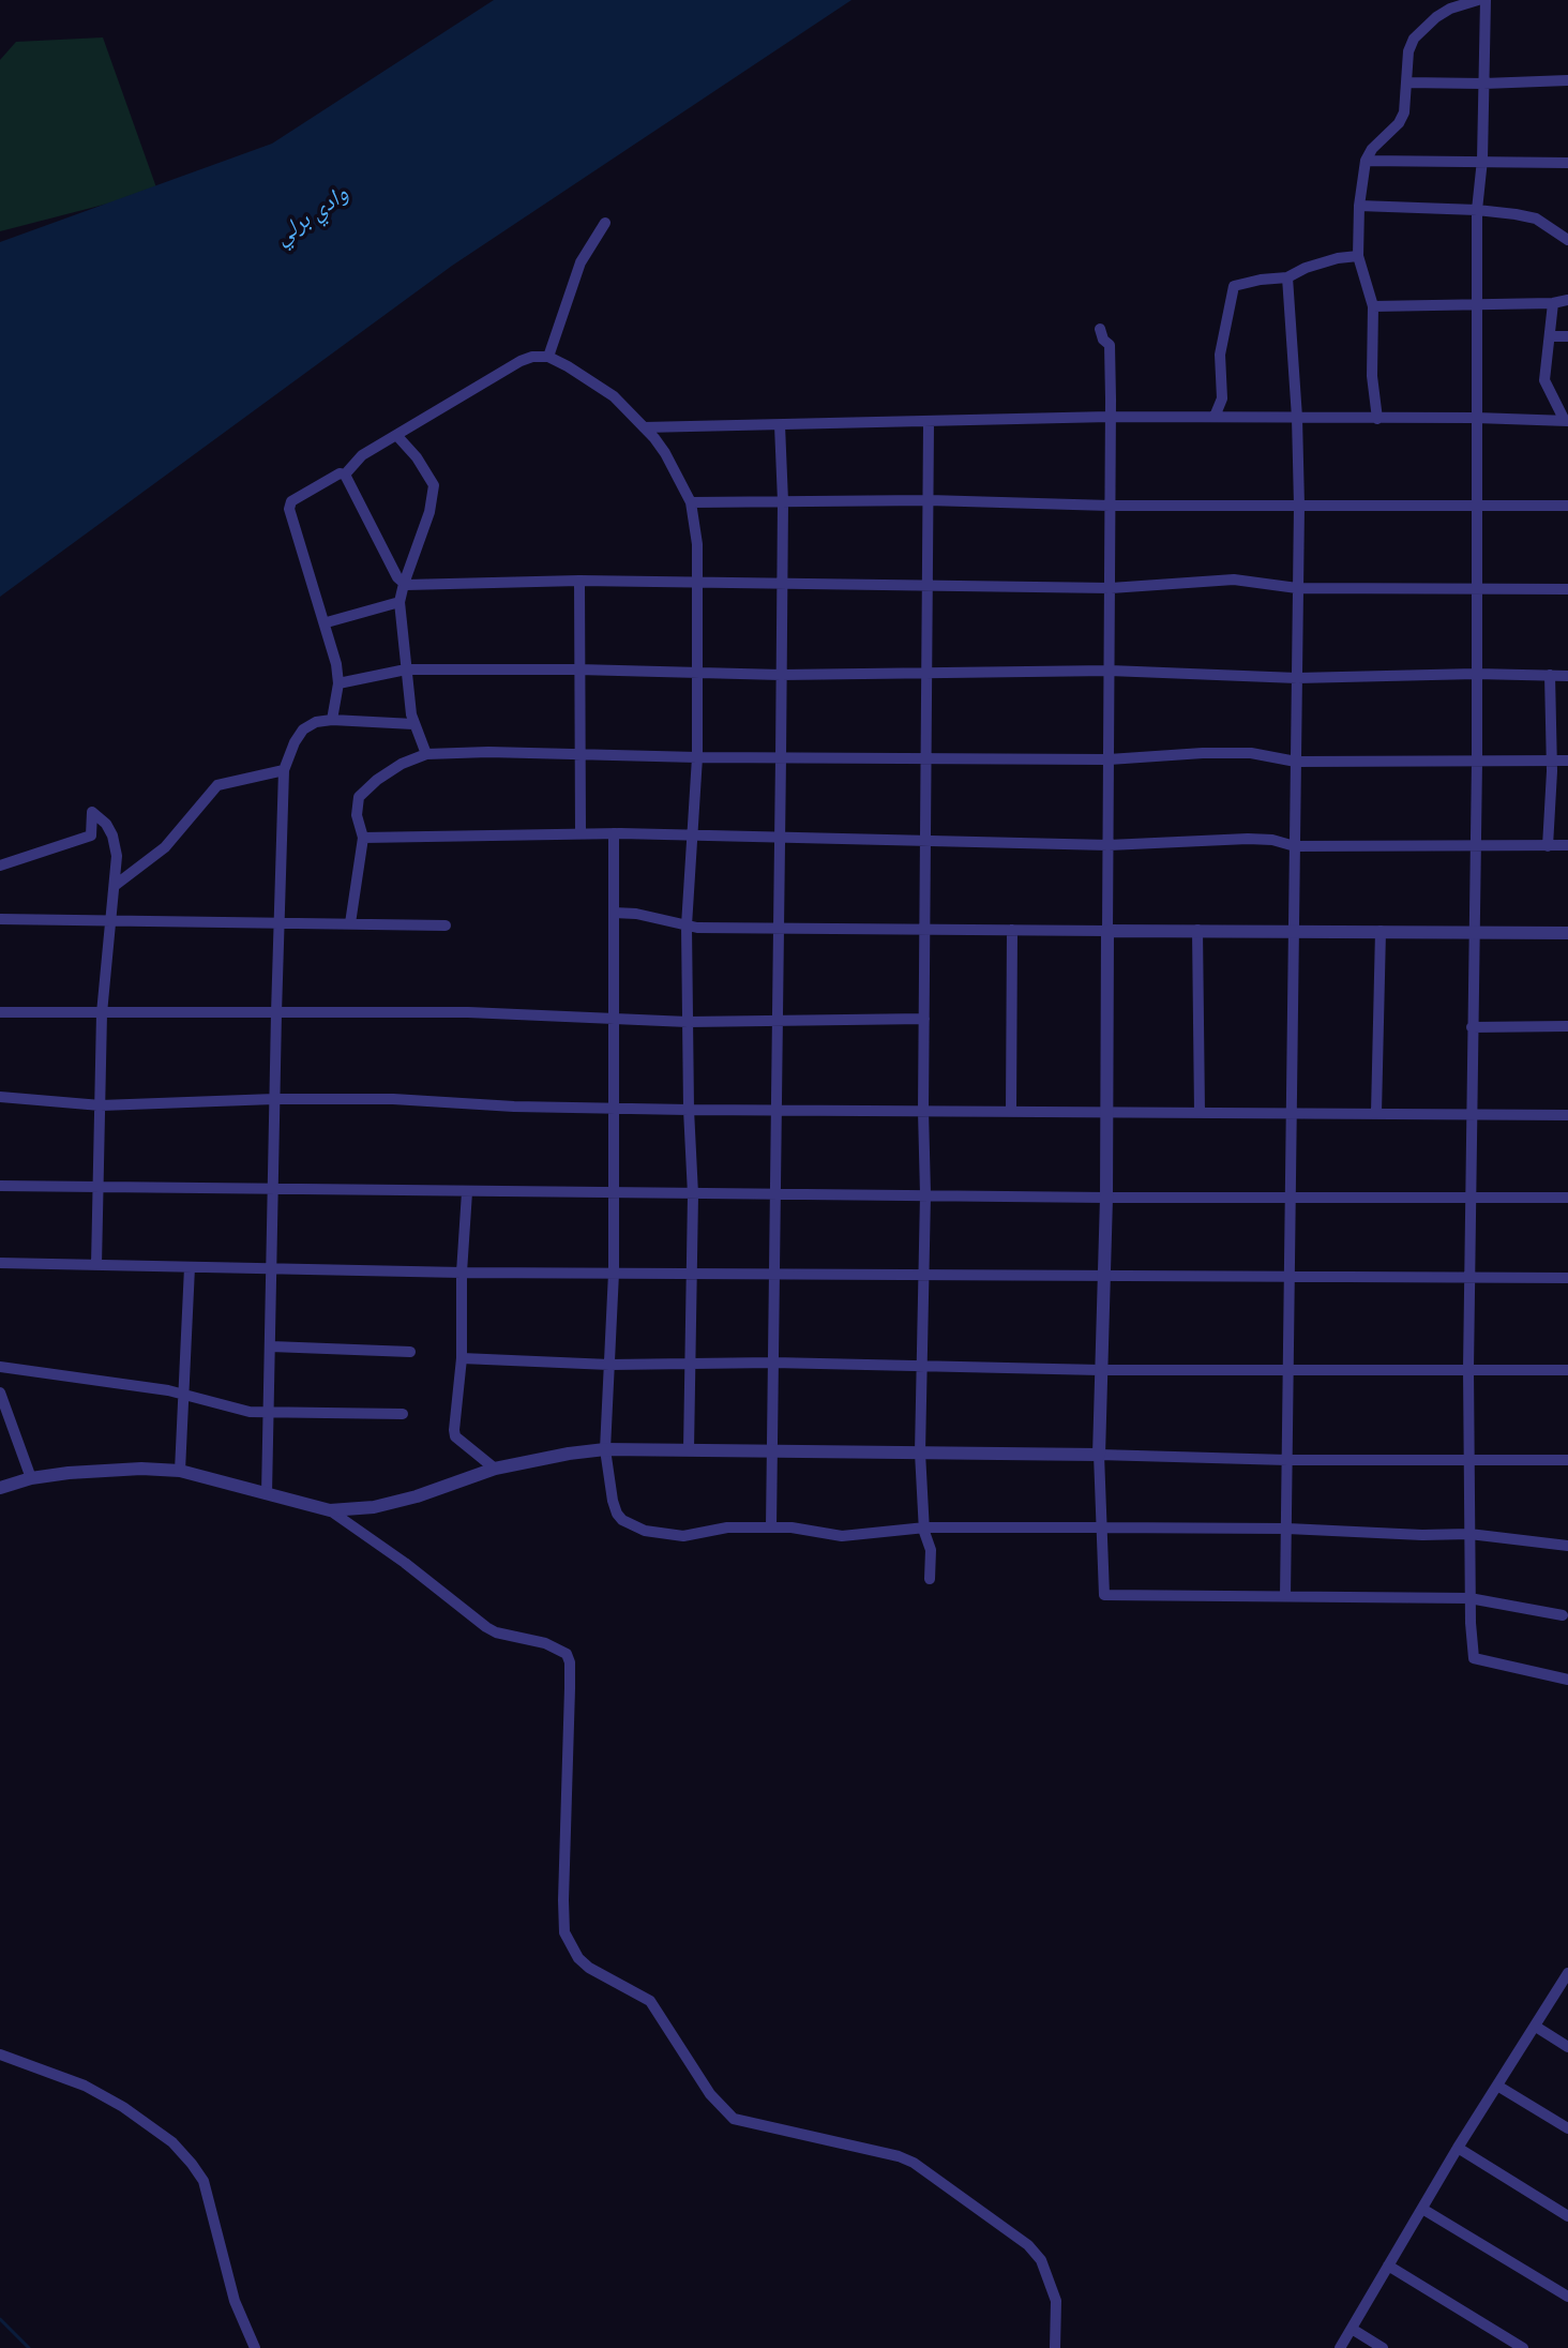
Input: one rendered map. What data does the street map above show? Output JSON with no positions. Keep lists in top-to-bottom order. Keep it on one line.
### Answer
{"water":["وادي برلي"]}
